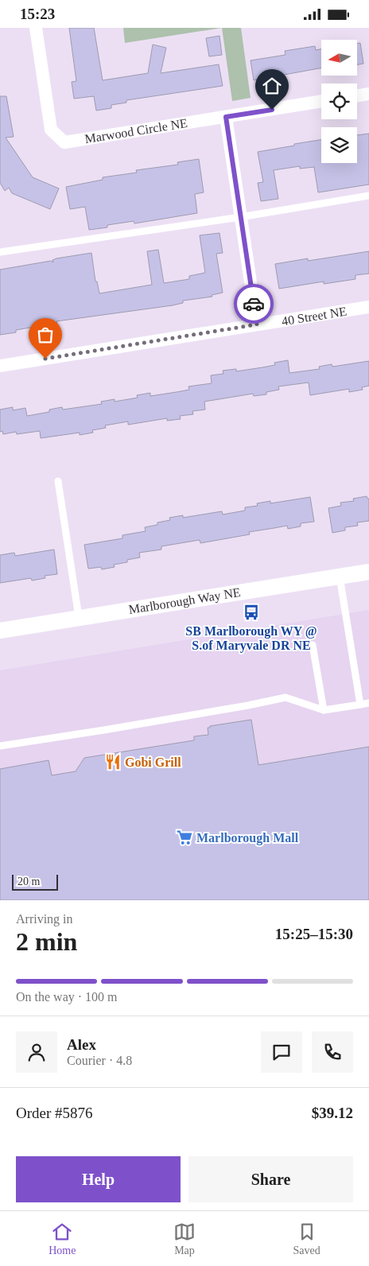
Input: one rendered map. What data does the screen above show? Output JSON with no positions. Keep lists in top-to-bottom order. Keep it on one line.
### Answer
{"streets":{"street":["Marwood Circle NE","40 Street NE","Marlborough Way NE"]},"places":{"bus stop":["SB Marlborough WY @ S.of Maryvale DR NE"],"restaurant":["Gobi Grill"],"supermarket":["Marlborough Mall"]},"scale_bar":"20 m","north":"left","page":{"status":"15:23","scale":"20 m","heading":["2 min","Arriving in","15:25–15:30"],"panel":["Alex","Courier · 4.8","Order #5876","$39.12"],"bar":"On the way · 100 m","buttons":["Help","Share"],"tabs":["Home","Map","Saved"]}}
